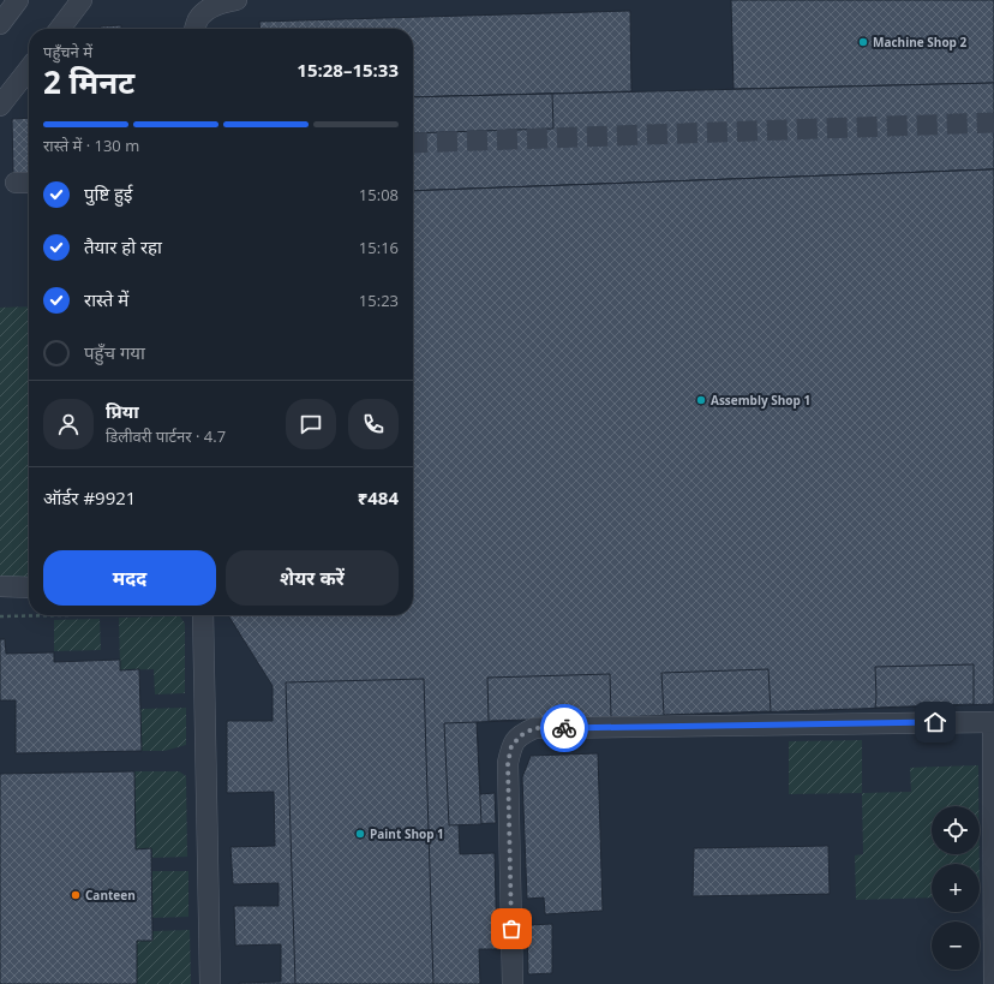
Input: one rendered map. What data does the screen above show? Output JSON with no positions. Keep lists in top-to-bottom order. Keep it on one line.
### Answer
{"places":["Machine Shop 2","Assembly Shop 1","Paint Shop 1","Canteen"],"page":{"heading":["2 मिनट","पहुँचने में","15:28–15:33"],"panel":["प्रिया","डिलीवरी पार्टनर · 4.7","ऑर्डर #9921","₹484"],"bar":"रास्ते में · 130 m","list":[["पुष्टि हुई","15:08"],["तैयार हो रहा","15:16"],["रास्ते में","15:23"],"पहुँच गया"],"buttons":["मदद","शेयर करें"],"map_buttons":["+","−"]}}
